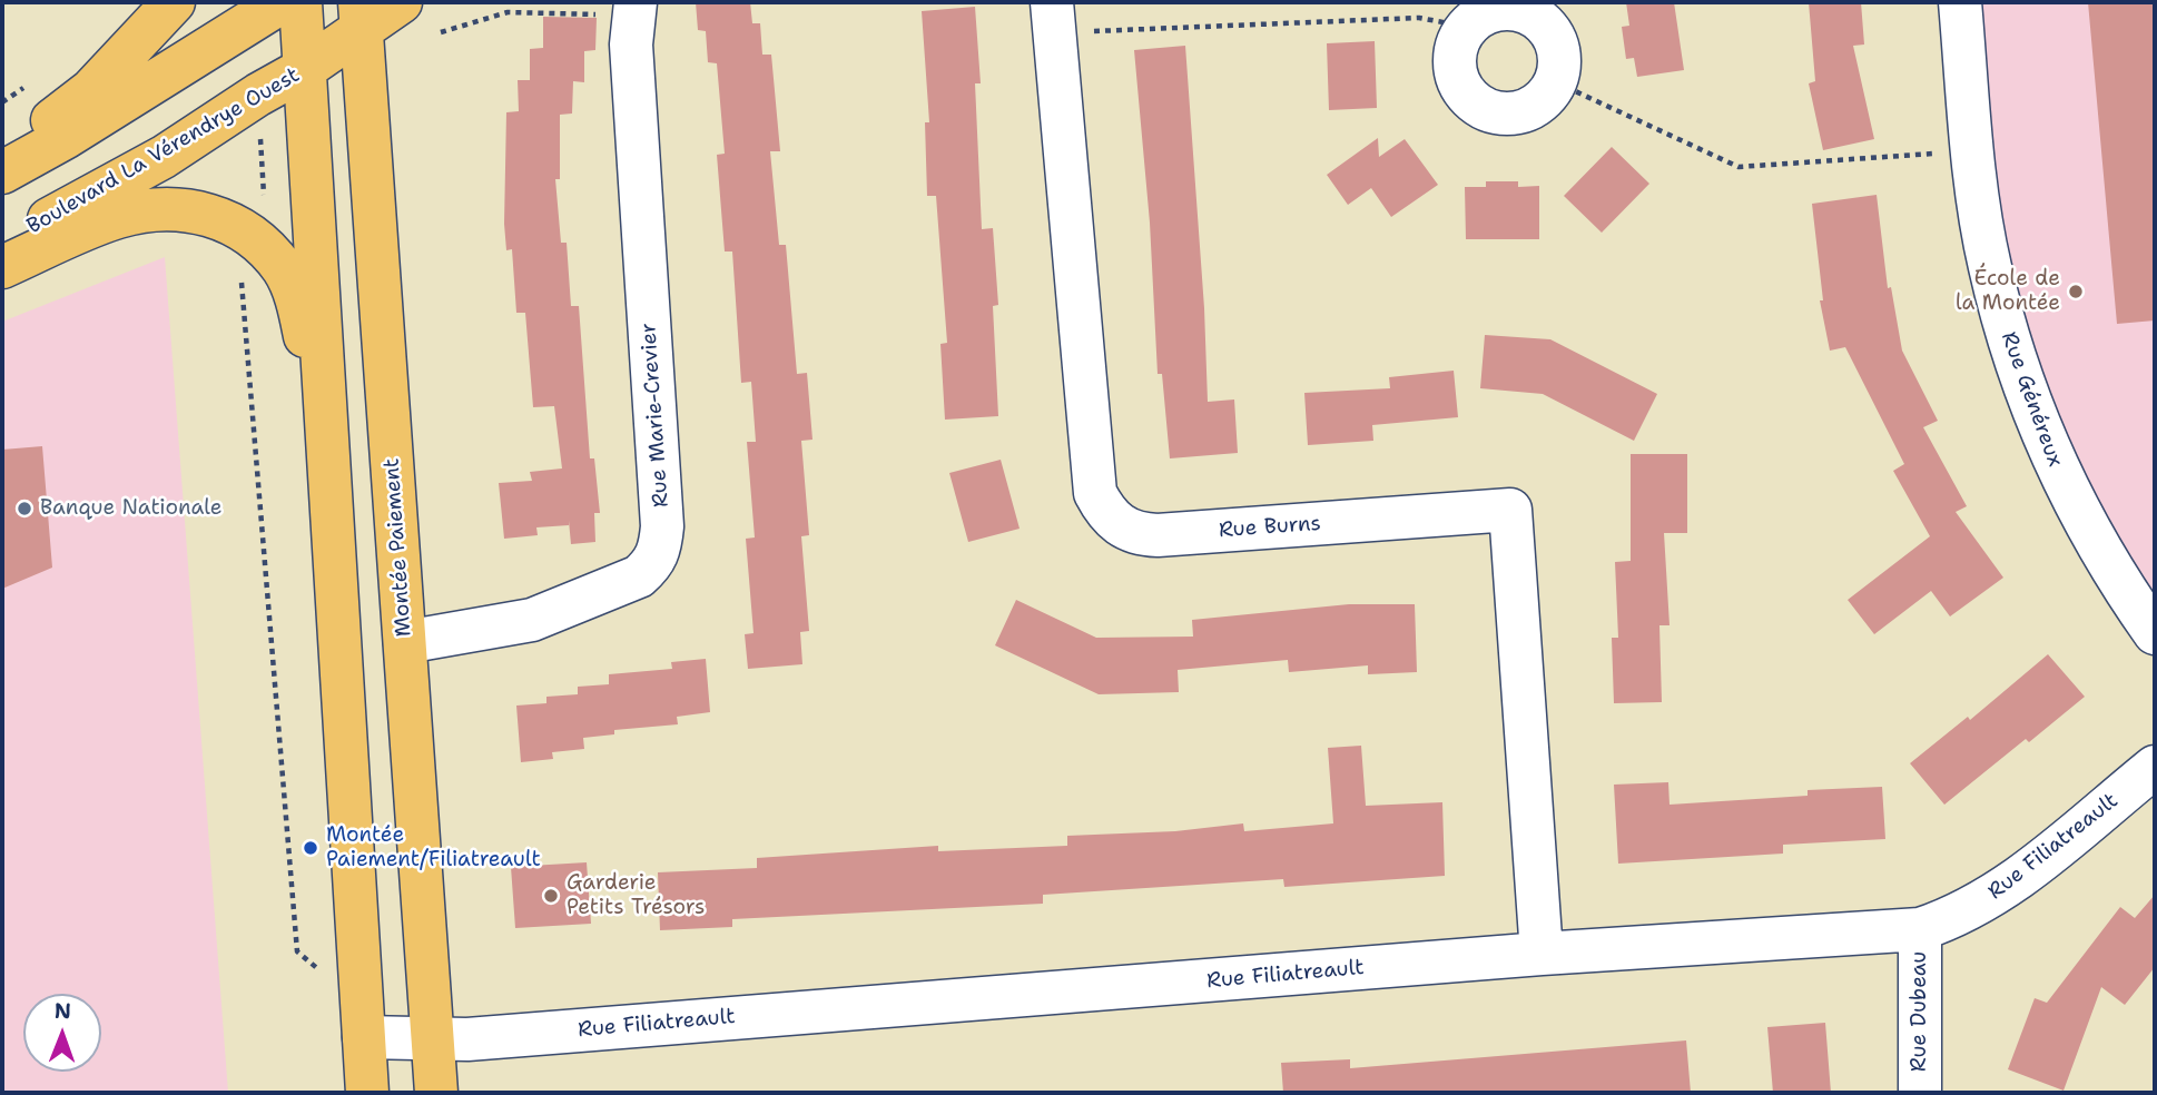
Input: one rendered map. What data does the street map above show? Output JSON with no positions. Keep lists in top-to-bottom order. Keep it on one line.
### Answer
{"streets":{"main road":["Boulevard La Vérendrye Ouest","Montée Paiement"],"street":["Rue Généreux","Rue Marie-Crevier","Rue Burns","Rue Filiatreault","Rue Dubeau"]},"crossings":[["Boulevard La Vérendrye Ouest","Montée Paiement"],["Rue Marie-Crevier","Montée Paiement"],["Rue Burns","Rue Filiatreault"],["Montée Paiement","Rue Filiatreault"],["Rue Filiatreault","Rue Dubeau"]],"places":["École de la Montée","Banque Nationale","Montée Paiement/Filiatreault","Garderie Petits Trésors"],"north":"top"}
